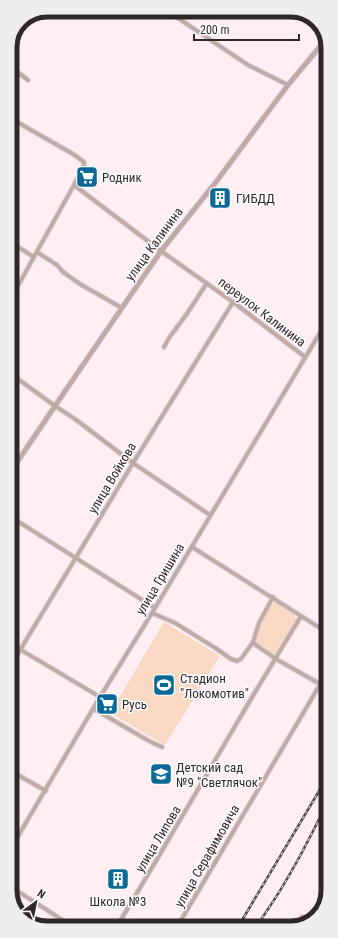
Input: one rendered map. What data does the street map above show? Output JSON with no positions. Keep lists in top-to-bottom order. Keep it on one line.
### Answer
{"streets":{"street":["улица Калинина","переулок Калинина","улица Войкова","улица Гришина","улица Липова","улица Серафимовича"]},"crossings":[["улица Калинина","переулок Калинина"],["переулок Калинина","улица Войкова"],["переулок Калинина","улица Гришина"]],"places":{"supermarket":["Родник","Русь"],"building":["ГИБДД","Школа №3"],"sports":["Стадион \"Локомотив\""],"school or university":["Детский сад №9 \"Светлячок\""]},"scale_bar":"200 m","north":"top right"}
